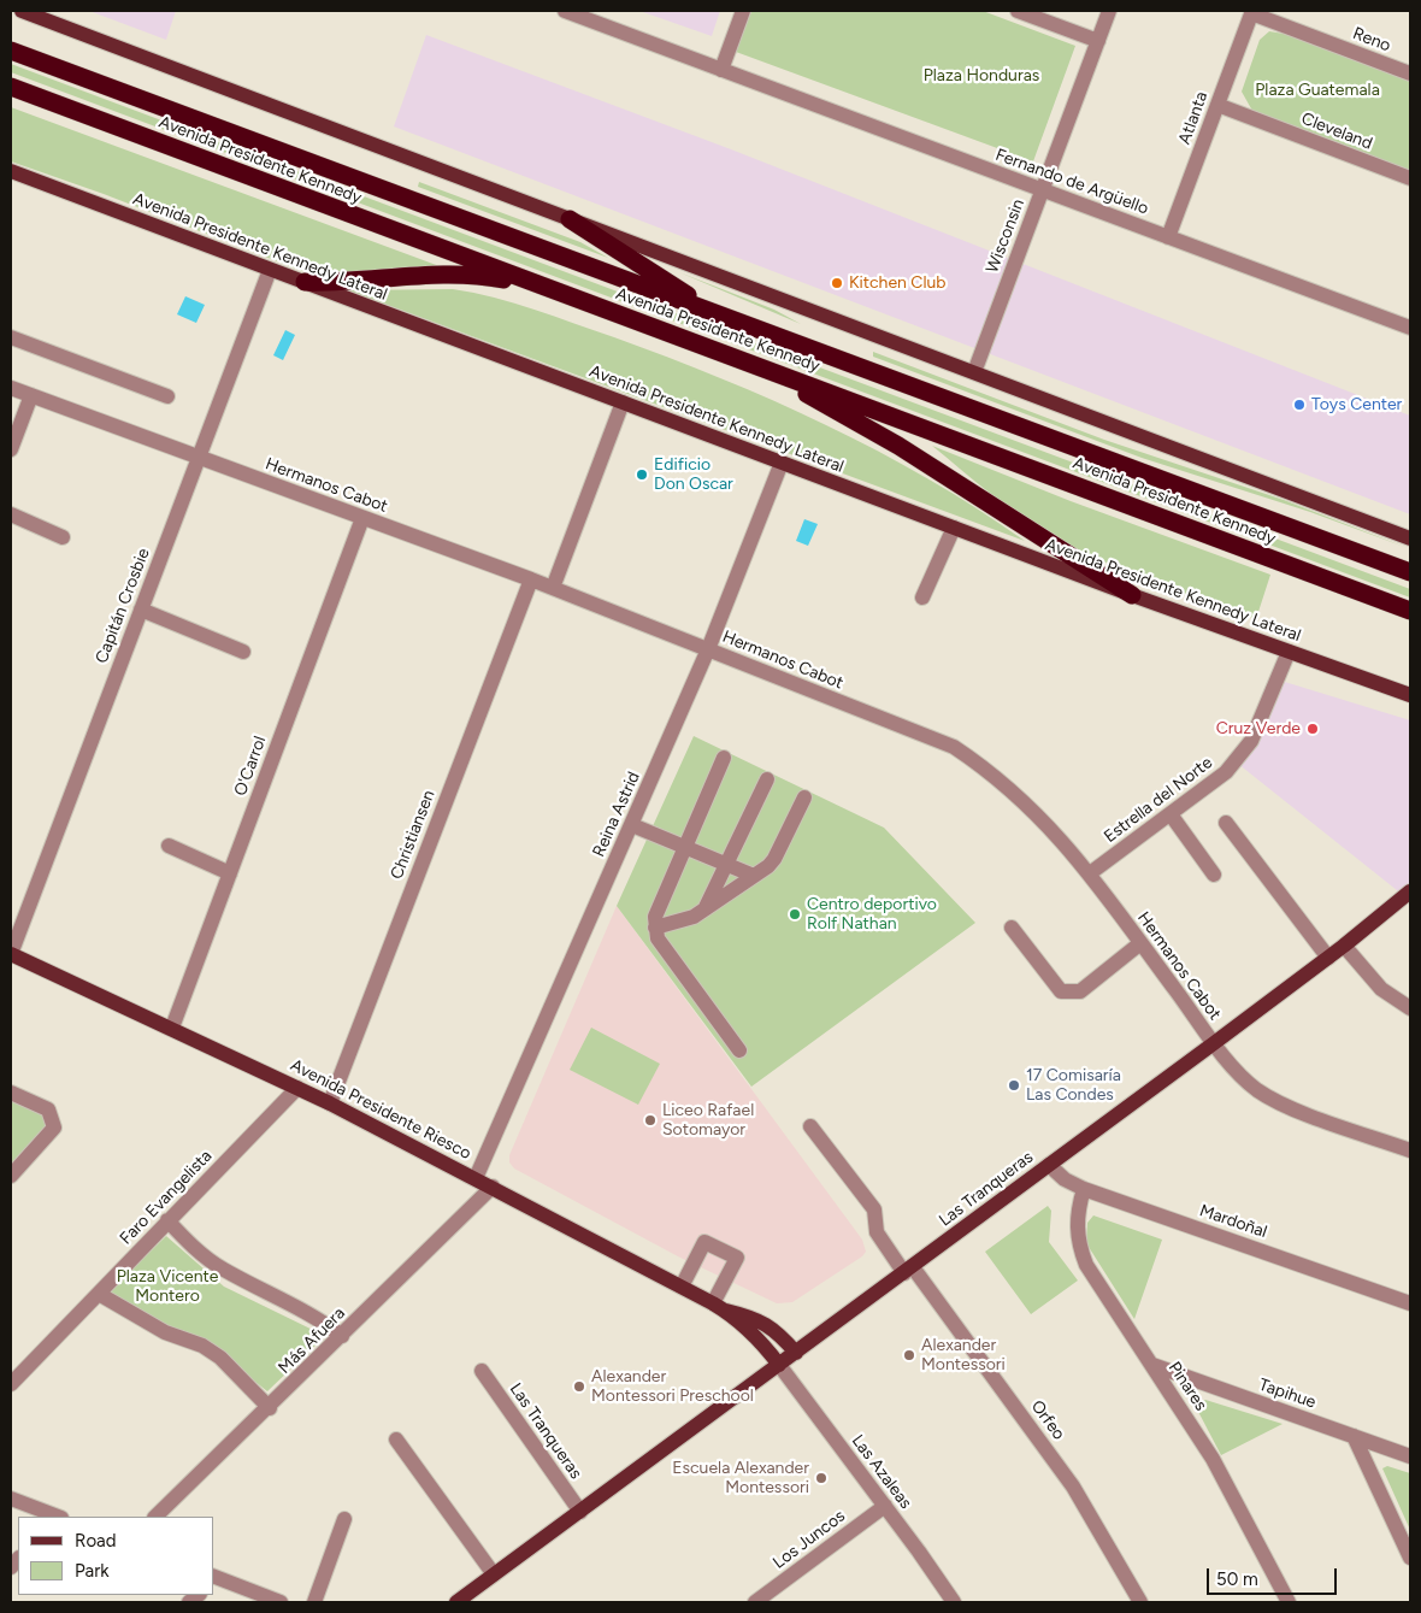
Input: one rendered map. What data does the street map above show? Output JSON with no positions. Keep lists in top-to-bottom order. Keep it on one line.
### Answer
{"streets":{"highway":["Avenida Presidente Kennedy"],"main road":["Avenida Presidente Kennedy Lateral","Avenida Presidente Riesco","Las Tranqueras"],"street":["Reno","Atlanta","Cleveland","Fernando de Argüello","Wisconsin","Hermanos Cabot","Capitán Crosbie","O'Carrol","Estrella del Norte","Reina Astrid","Christiansen","Faro Evangelista","Mardoñal","Más Afuera","Pinares","Tapihue","Orfeo","Las Azaleas","Los Juncos"]},"crossings":[["Reno","Atlanta"],["Atlanta","Cleveland"],["Atlanta","Fernando de Argüello"],["Fernando de Argüello","Wisconsin"],["Avenida Presidente Kennedy Lateral","Capitán Crosbie"],["Avenida Presidente Kennedy Lateral","Estrella del Norte"],["Avenida Presidente Kennedy Lateral","Reina Astrid"],["Hermanos Cabot","Capitán Crosbie"],["Hermanos Cabot","O'Carrol"],["Hermanos Cabot","Estrella del Norte"],["Hermanos Cabot","Reina Astrid"],["Hermanos Cabot","Christiansen"],["Hermanos Cabot","Las Tranqueras"],["Capitán Crosbie","Avenida Presidente Riesco"],["O'Carrol","Avenida Presidente Riesco"],["Reina Astrid","Avenida Presidente Riesco"],["Christiansen","Avenida Presidente Riesco"],["Avenida Presidente Riesco","Las Tranqueras"],["Avenida Presidente Riesco","Faro Evangelista"],["Avenida Presidente Riesco","Más Afuera"],["Avenida Presidente Riesco","Las Azaleas"],["Las Tranqueras","Mardoñal"],["Las Tranqueras","Orfeo"],["Las Tranqueras","Las Azaleas"],["Mardoñal","Pinares"],["Pinares","Tapihue"],["Las Azaleas","Los Juncos"]],"parks":["Plaza Honduras","Plaza Guatemala","Plaza Vicente Montero"],"places":["Kitchen Club","Toys Center","Edificio Don Oscar","Cruz Verde","Centro deportivo Rolf Nathan","17 Comisaría Las Condes","Liceo Rafael Sotomayor","Alexander Montessori","Alexander Montessori Preschool","Escuela Alexander Montessori"],"legend":["Road","Park"],"scale_bar":"50 m"}
